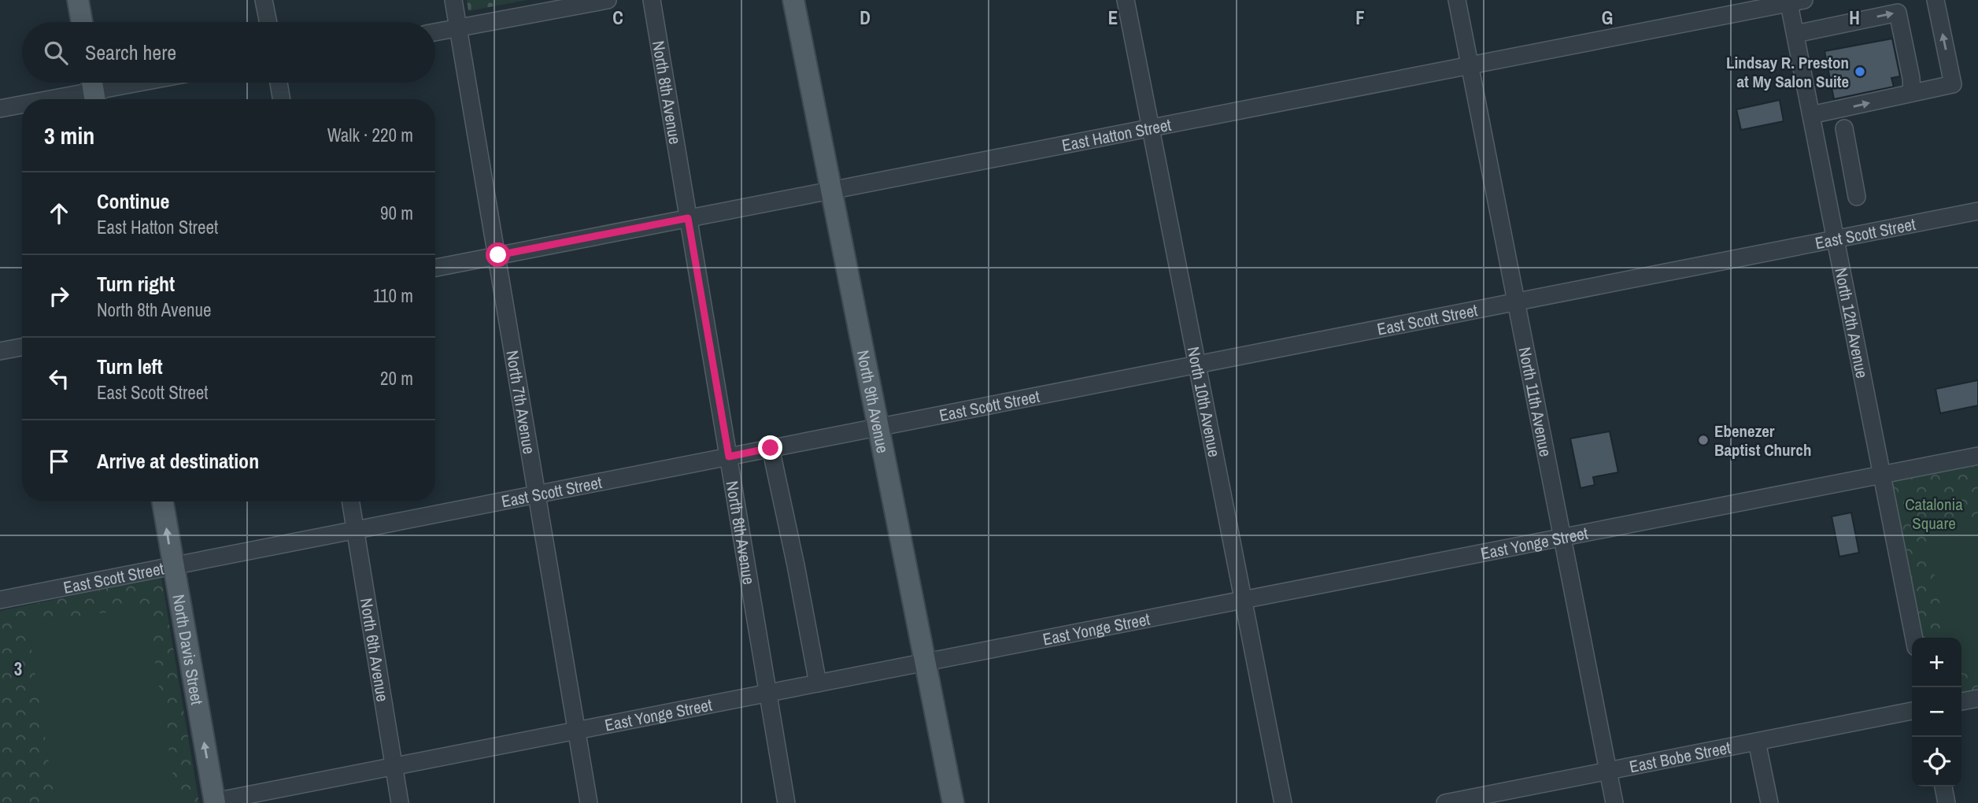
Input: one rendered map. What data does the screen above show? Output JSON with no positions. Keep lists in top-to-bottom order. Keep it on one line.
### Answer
{"streets":{"main road":["North 9th Avenue","North Davis Street"],"street":["North 8th Avenue","East Hatton Street","East Scott Street","North 12th Avenue","North 7th Avenue","North 10th Avenue","North 11th Avenue","East Yonge Street","North 6th Avenue","East Bobe Street"]},"crossings":[["North 8th Avenue","East Hatton Street"],["North 8th Avenue","East Scott Street"],["North 8th Avenue","East Yonge Street"],["East Hatton Street","North 12th Avenue"],["East Hatton Street","North 7th Avenue"],["East Hatton Street","North 9th Avenue"],["East Hatton Street","North 10th Avenue"],["East Hatton Street","North 11th Avenue"],["East Scott Street","North 12th Avenue"],["East Scott Street","North 7th Avenue"],["East Scott Street","North 9th Avenue"],["East Scott Street","North 10th Avenue"],["East Scott Street","North 11th Avenue"],["East Scott Street","North Davis Street"],["East Scott Street","North 6th Avenue"],["North 12th Avenue","East Yonge Street"],["North 7th Avenue","East Yonge Street"],["North 9th Avenue","East Yonge Street"],["North 10th Avenue","East Yonge Street"],["North 11th Avenue","East Yonge Street"],["North 11th Avenue","East Bobe Street"],["East Yonge Street","North Davis Street"],["East Yonge Street","North 6th Avenue"]],"one_way":["North Davis Street"],"parks":["Catalonia Square"],"places":["Lindsay R. Preston at My Salon Suite","Ebenezer Baptist Church"],"page":{"search":"Search here","heading":["3 min","Walk · 220 m"],"list":[["Continue","East Hatton Street","90 m"],["Turn right","North 8th Avenue","110 m"],["Turn left","East Scott Street","20 m"],"Arrive at destination"],"map_buttons":["+","−"]},"grid":{"columns":["C","D","E","F","G","H"],"rows":["3"]}}
